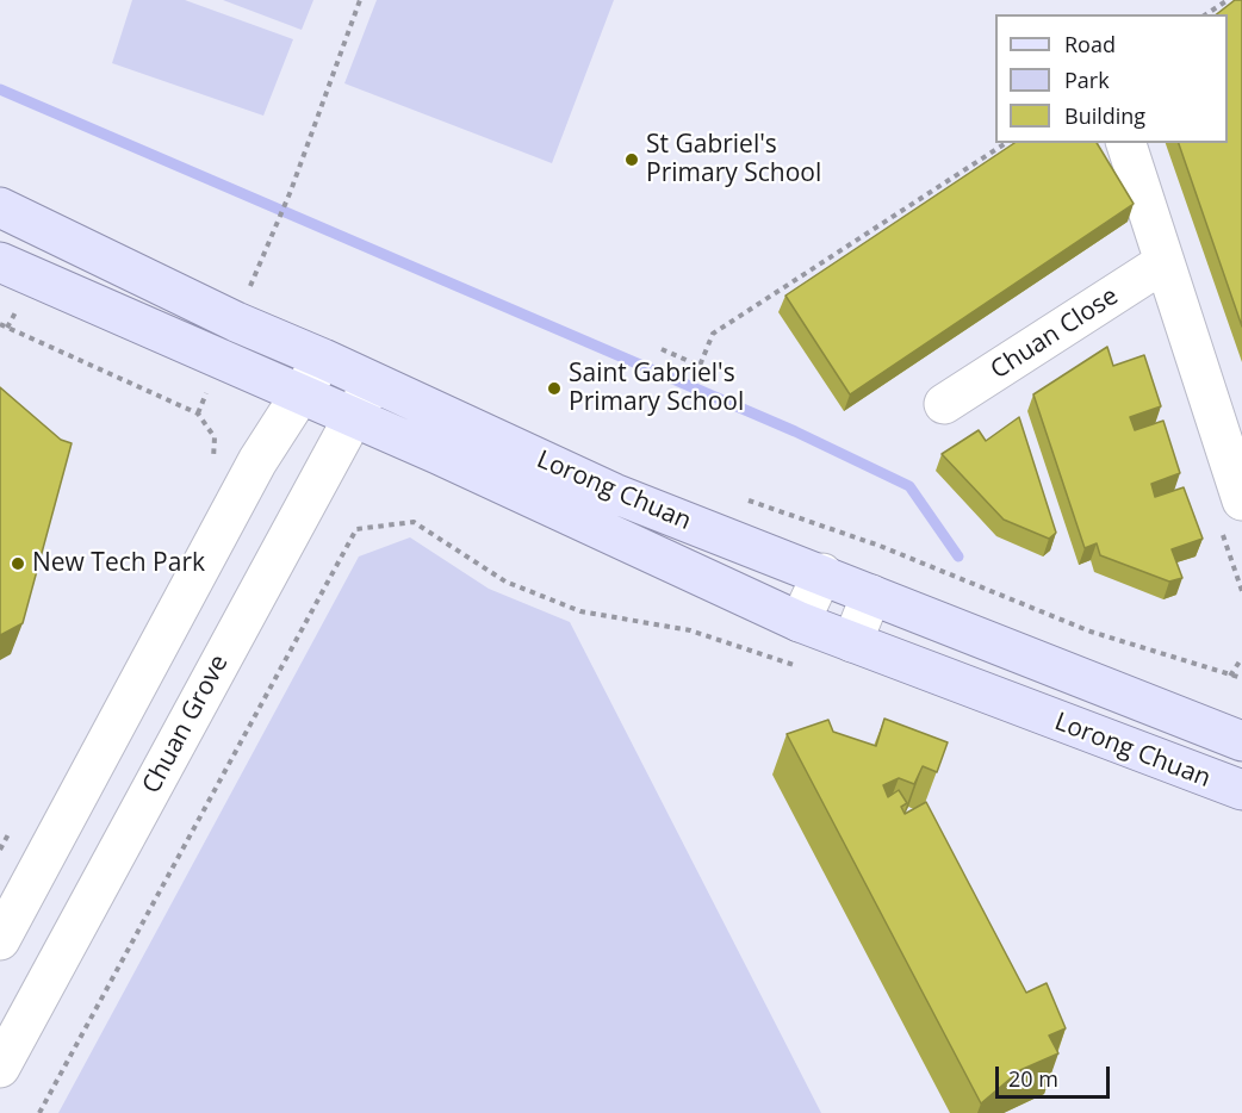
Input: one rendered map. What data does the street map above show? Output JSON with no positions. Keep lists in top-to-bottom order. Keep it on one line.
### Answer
{"streets":{"main road":["Lorong Chuan"],"street":["Chuan Close","Chuan Grove"]},"crossings":[["Lorong Chuan","Chuan Grove"]],"places":["St Gabriel's Primary School","Saint Gabriel's Primary School","New Tech Park"],"legend":["Road","Park","Building"],"scale_bar":"20 m"}
